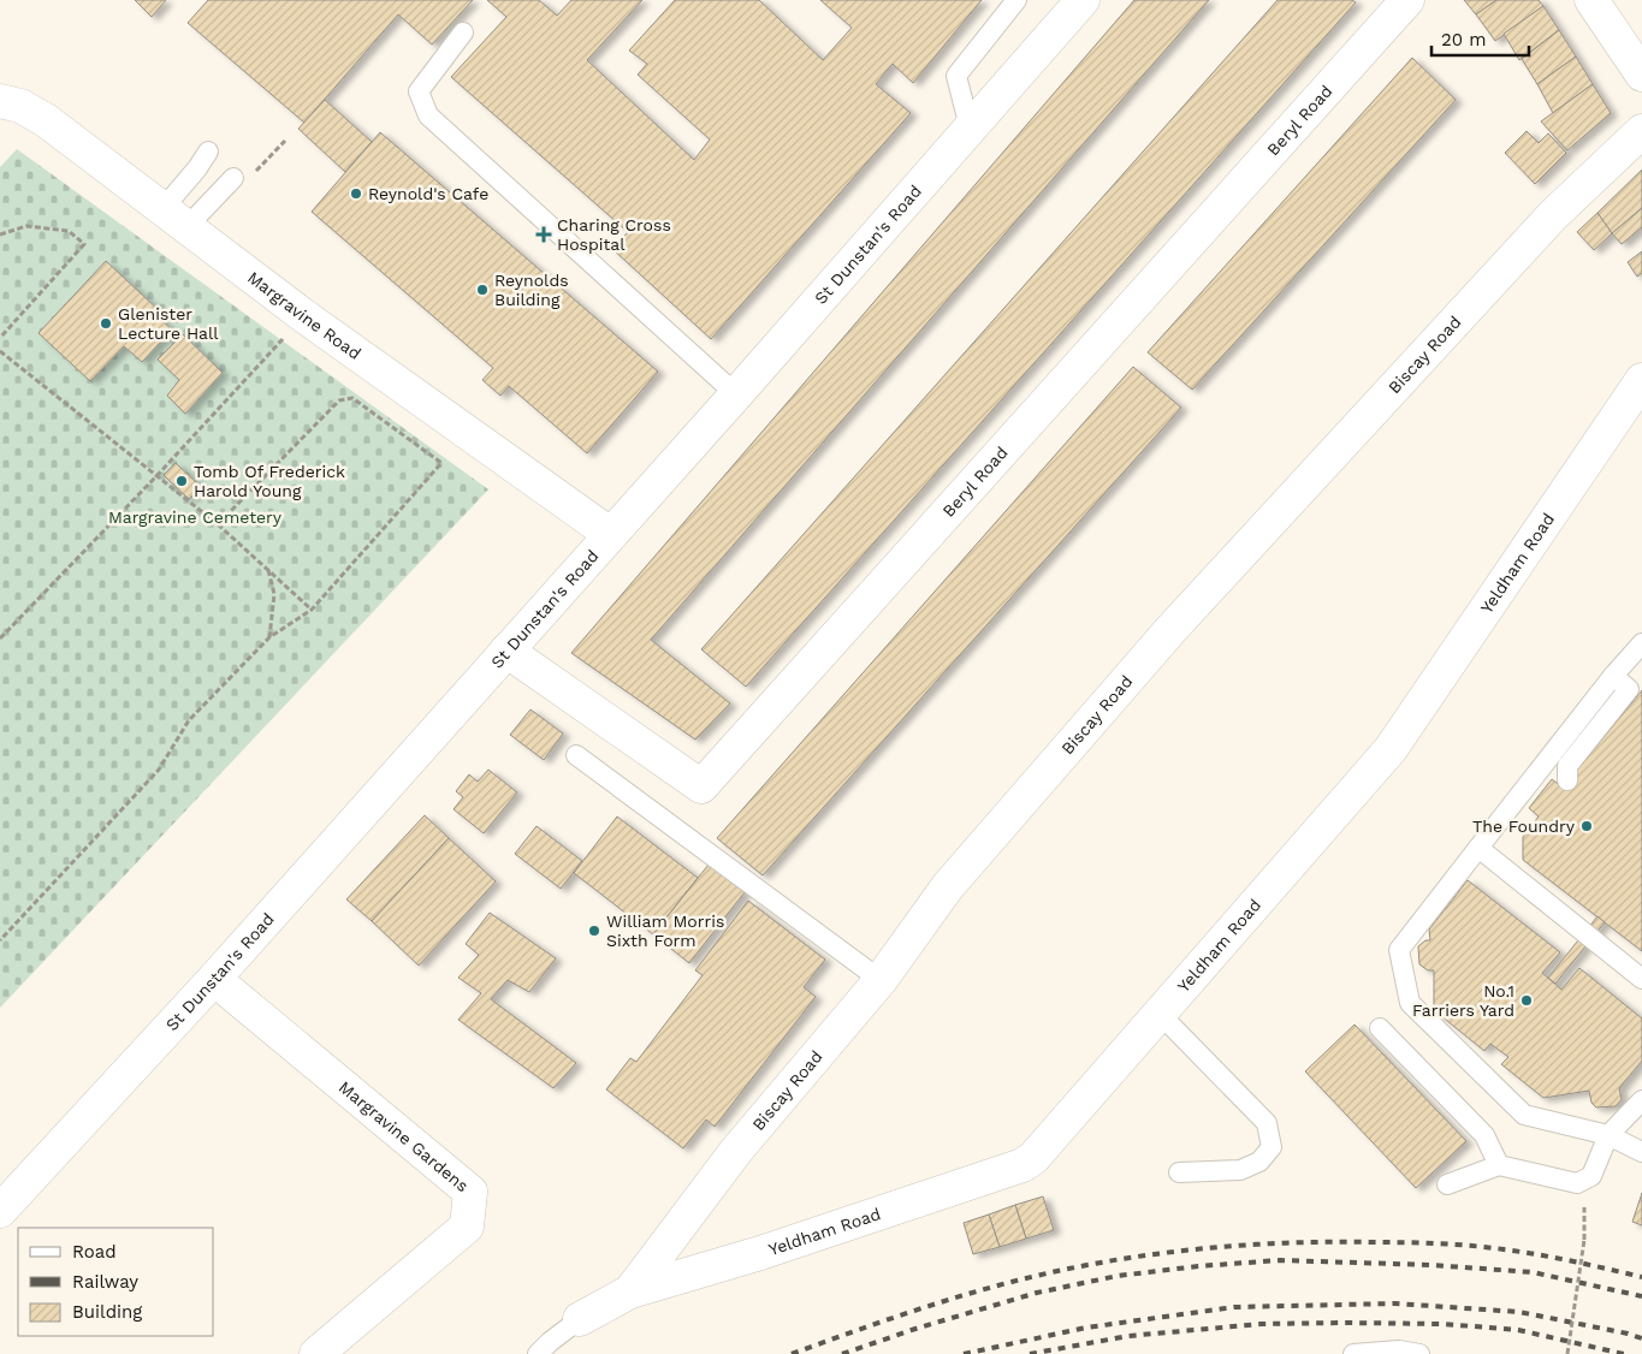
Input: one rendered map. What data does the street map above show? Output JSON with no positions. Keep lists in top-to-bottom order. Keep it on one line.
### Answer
{"streets":{"street":["Beryl Road","St Dunstan's Road","Margravine Road","Biscay Road","Yeldham Road","Margravine Gardens"]},"crossings":[["Beryl Road","St Dunstan's Road"],["St Dunstan's Road","Margravine Road"],["St Dunstan's Road","Margravine Gardens"],["Biscay Road","Yeldham Road"]],"parks":["Margravine Cemetery"],"places":{"other":["Reynold's Cafe","Reynolds Building","Glenister Lecture Hall","Tomb Of Frederick Harold Young","The Foundry","William Morris Sixth Form","No.1 Farriers Yard"],"health":["Charing Cross Hospital"]},"legend":["Road","Railway","Building"],"scale_bar":"20 m"}
